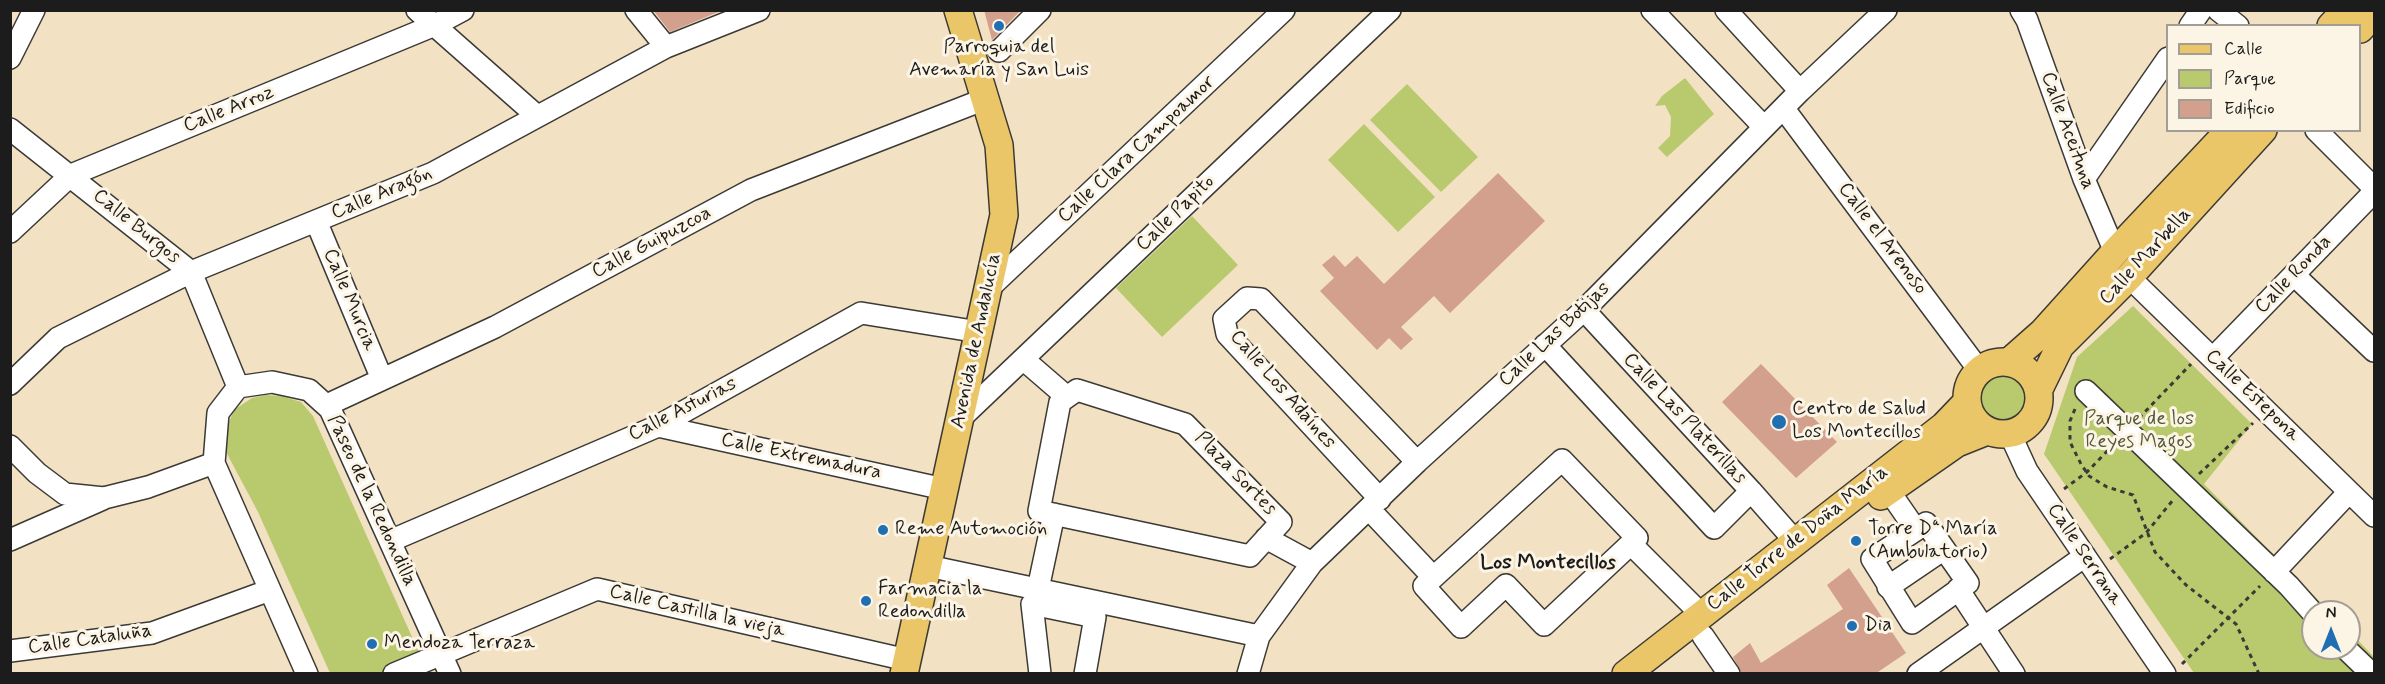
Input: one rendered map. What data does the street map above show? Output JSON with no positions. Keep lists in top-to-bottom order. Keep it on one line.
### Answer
{"streets":{"main road":["Calle Marbella","Avenida de Andalucía","Calle Torre de Doña María"],"street":["Calle Arroz","Calle Aceituna","Calle Clara Campoamor","Calle Aragón","Calle Papito","Calle Burgos","Calle el Arenoso","Calle Guipuzcoa","Calle Ronda","Calle Murcia","Calle Las Botijas","Calle Los Adaínes","Calle Estepona","Calle Asturias","Calle Las Platerillas","Calle Extremadura","Plaza Sortes","Paseo de la Redondilla","Calle Serrana","Calle Castilla la vieja","Calle Cataluña"]},"crossings":[["Calle Arroz","Calle Burgos"],["Calle Aceituna","Calle Marbella"],["Calle Clara Campoamor","Avenida de Andalucía"],["Calle Aragón","Calle Burgos"],["Calle Aragón","Calle Murcia"],["Calle Papito","Avenida de Andalucía"],["Calle Burgos","Paseo de la Redondilla"],["Calle el Arenoso","Calle Marbella"],["Calle el Arenoso","Calle Las Botijas"],["Calle el Arenoso","Calle Torre de Doña María"],["Calle el Arenoso","Calle Serrana"],["Calle Guipuzcoa","Calle Murcia"],["Calle Guipuzcoa","Avenida de Andalucía"],["Calle Guipuzcoa","Paseo de la Redondilla"],["Calle Marbella","Calle Estepona"],["Calle Marbella","Calle Torre de Doña María"],["Calle Marbella","Calle Serrana"],["Calle Ronda","Calle Estepona"],["Calle Las Botijas","Calle Los Adaínes"],["Calle Las Botijas","Calle Las Platerillas"],["Calle Las Botijas","Plaza Sortes"],["Avenida de Andalucía","Calle Asturias"],["Avenida de Andalucía","Calle Extremadura"],["Avenida de Andalucía","Calle Castilla la vieja"],["Calle Asturias","Calle Extremadura"],["Calle Asturias","Paseo de la Redondilla"],["Paseo de la Redondilla","Calle Castilla la vieja"],["Calle Torre de Doña María","Calle Serrana"]],"districts":["Los Montecillos"],"parks":["Parque de los Reyes Magos"],"places":["Parroquia del Avemaría y San Luis","Centro de Salud Los Montecillos","Reme Automoción","Torre Dª María (Ambulatorio)","Farmacia la Redondilla","Dia","Mendoza Terraza"],"legend":["Calle","Parque","Edificio"],"north":"top"}
